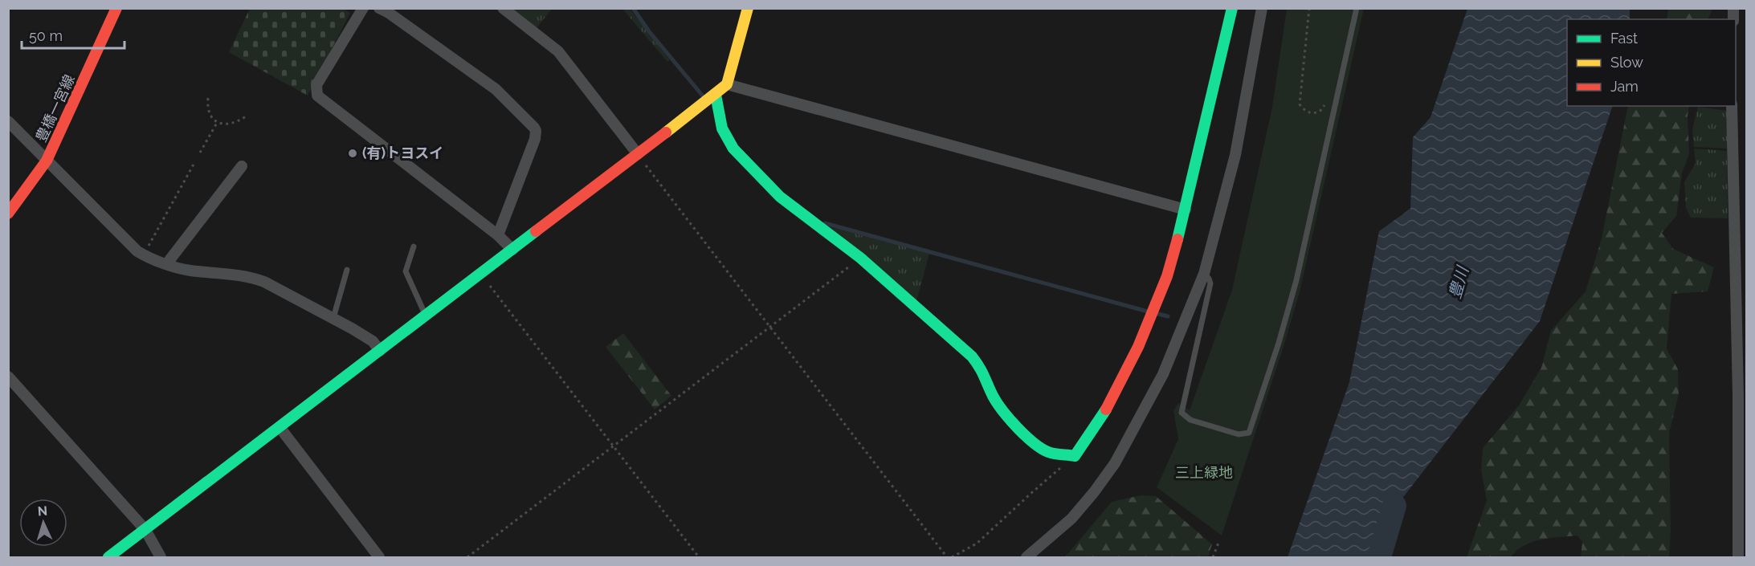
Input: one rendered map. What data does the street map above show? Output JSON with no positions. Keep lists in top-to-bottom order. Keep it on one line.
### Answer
{"streets":{"street":["豊橋一宮線"]},"water":["豊川"],"parks":["三上緑地"],"places":["(有)トヨスイ"],"legend":["Fast","Slow","Jam"],"scale_bar":"50 m","north":"top"}
